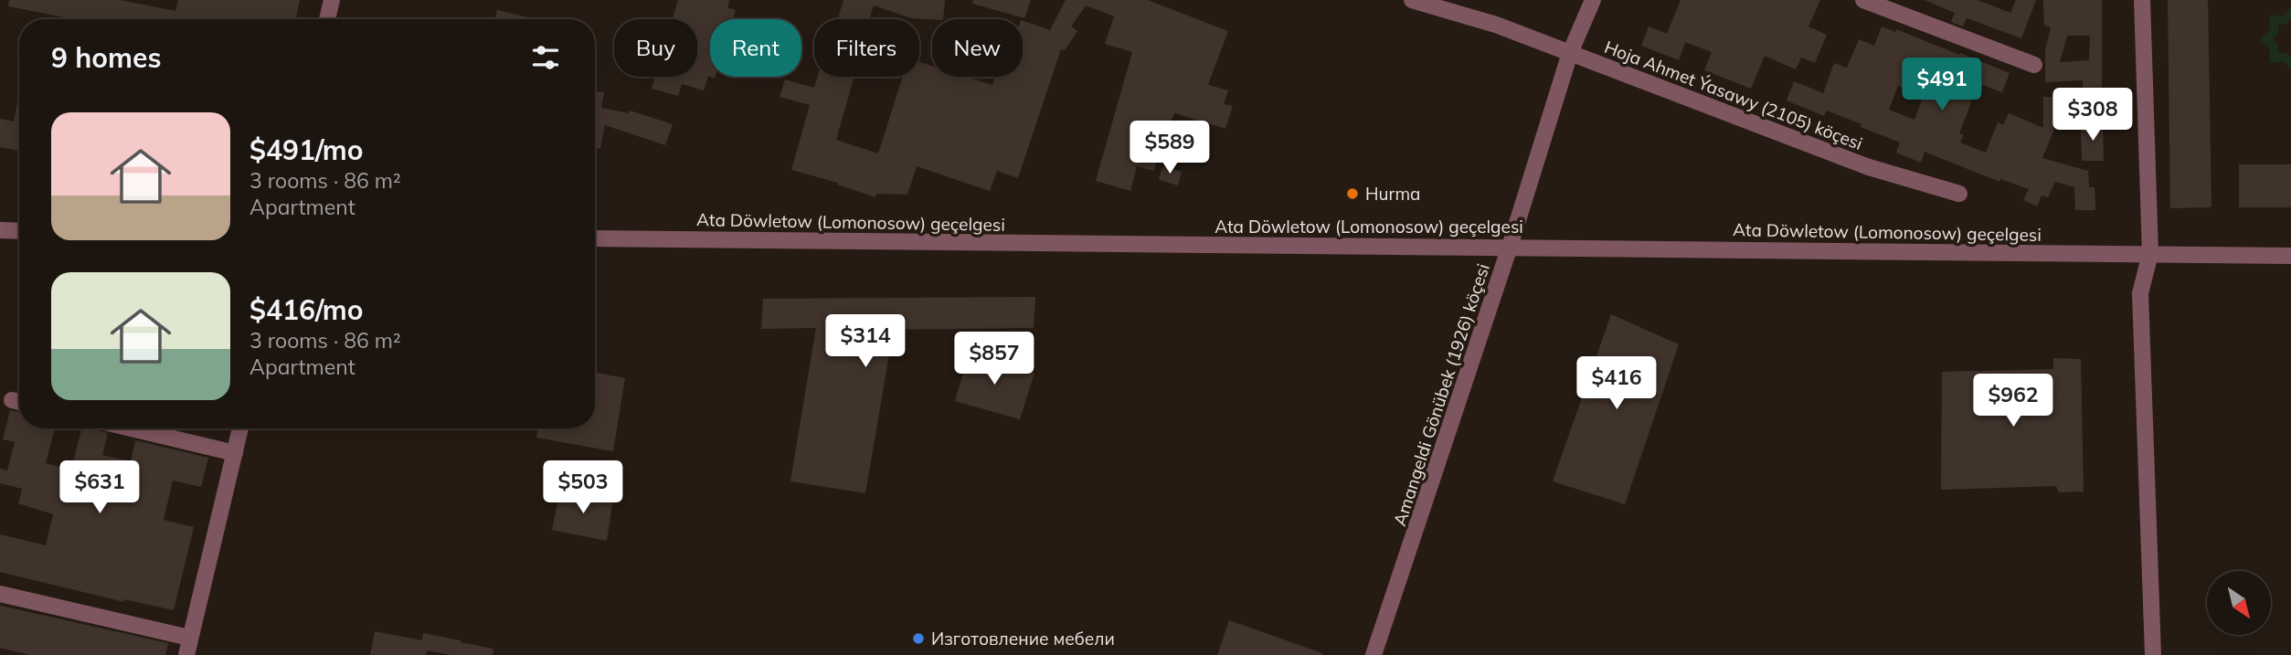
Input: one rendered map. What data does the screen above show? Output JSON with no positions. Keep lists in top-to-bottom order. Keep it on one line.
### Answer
{"streets":{"street":["Hoja Ahmet Ýasawy (2105) köçesi","Ata Döwletow (Lomonosow) geçelgesi","Amangeldi Gönübek (1926) köçesi"]},"crossings":[["Hoja Ahmet Ýasawy (2105) köçesi","Amangeldi Gönübek (1926) köçesi"],["Ata Döwletow (Lomonosow) geçelgesi","Amangeldi Gönübek (1926) köçesi"]],"places":["Hurma","Изготовление мебели"],"north":"bottom right","page":{"chip":["Buy","Rent","Filters","New"],"heading":"9 homes","price":["$491","$308","$589","$314","$857","$416","$962","$631","$503"],"list":[{"name":"$491/mo","note":"3 rooms · 86 m² · Apartment"},{"name":"$416/mo","note":"3 rooms · 86 m² · Apartment"}]}}
